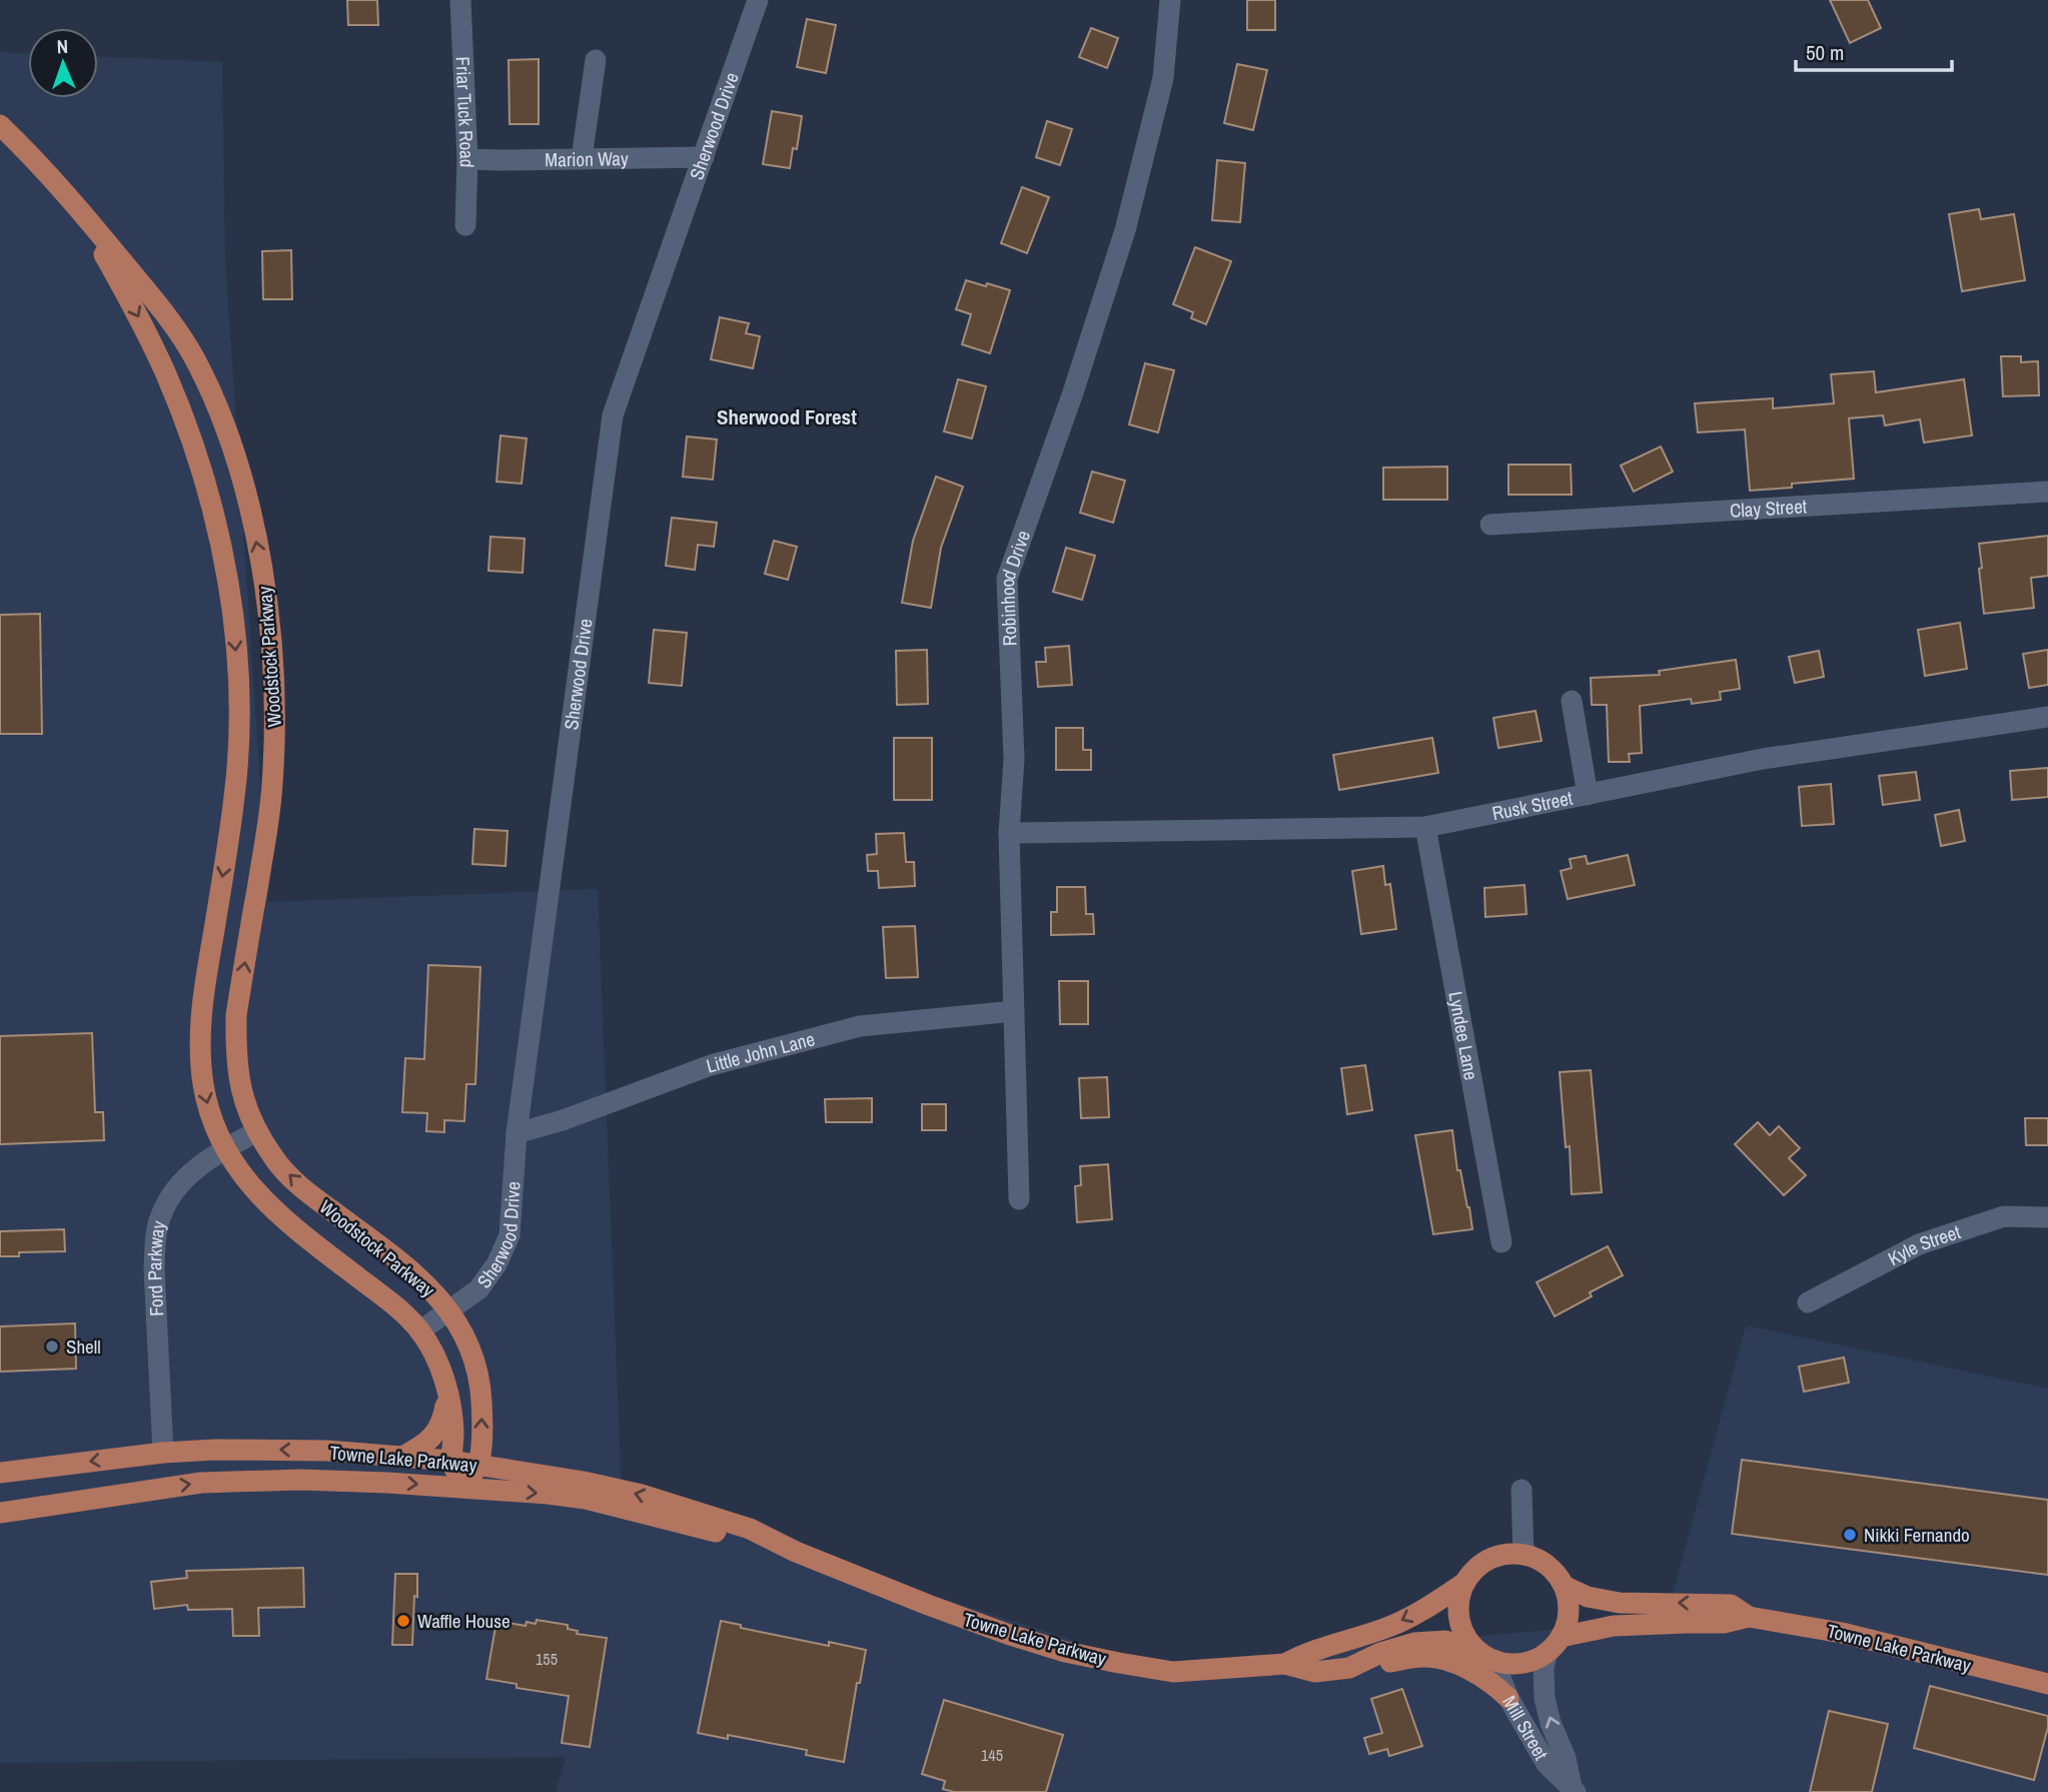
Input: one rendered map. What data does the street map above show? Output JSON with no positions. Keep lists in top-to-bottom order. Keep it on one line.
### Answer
{"streets":{"main road":["Woodstock Parkway","Towne Lake Parkway"],"street":["Friar Tuck Road","Sherwood Drive","Marion Way","Clay Street","Robinhood Drive","Rusk Street","Lyndee Lane","Little John Lane","Kyle Street","Ford Parkway","Mill Street"]},"crossings":[["Friar Tuck Road","Marion Way"],["Sherwood Drive","Marion Way"],["Sherwood Drive","Woodstock Parkway"],["Sherwood Drive","Little John Lane"],["Robinhood Drive","Rusk Street"],["Robinhood Drive","Little John Lane"],["Woodstock Parkway","Ford Parkway"],["Woodstock Parkway","Towne Lake Parkway"],["Rusk Street","Lyndee Lane"],["Ford Parkway","Towne Lake Parkway"],["Towne Lake Parkway","Mill Street"]],"districts":["Sherwood Forest"],"places":["Shell","Nikki Fernando","Waffle House"],"house_numbers":["155","145"],"scale_bar":"50 m","north":"top"}
